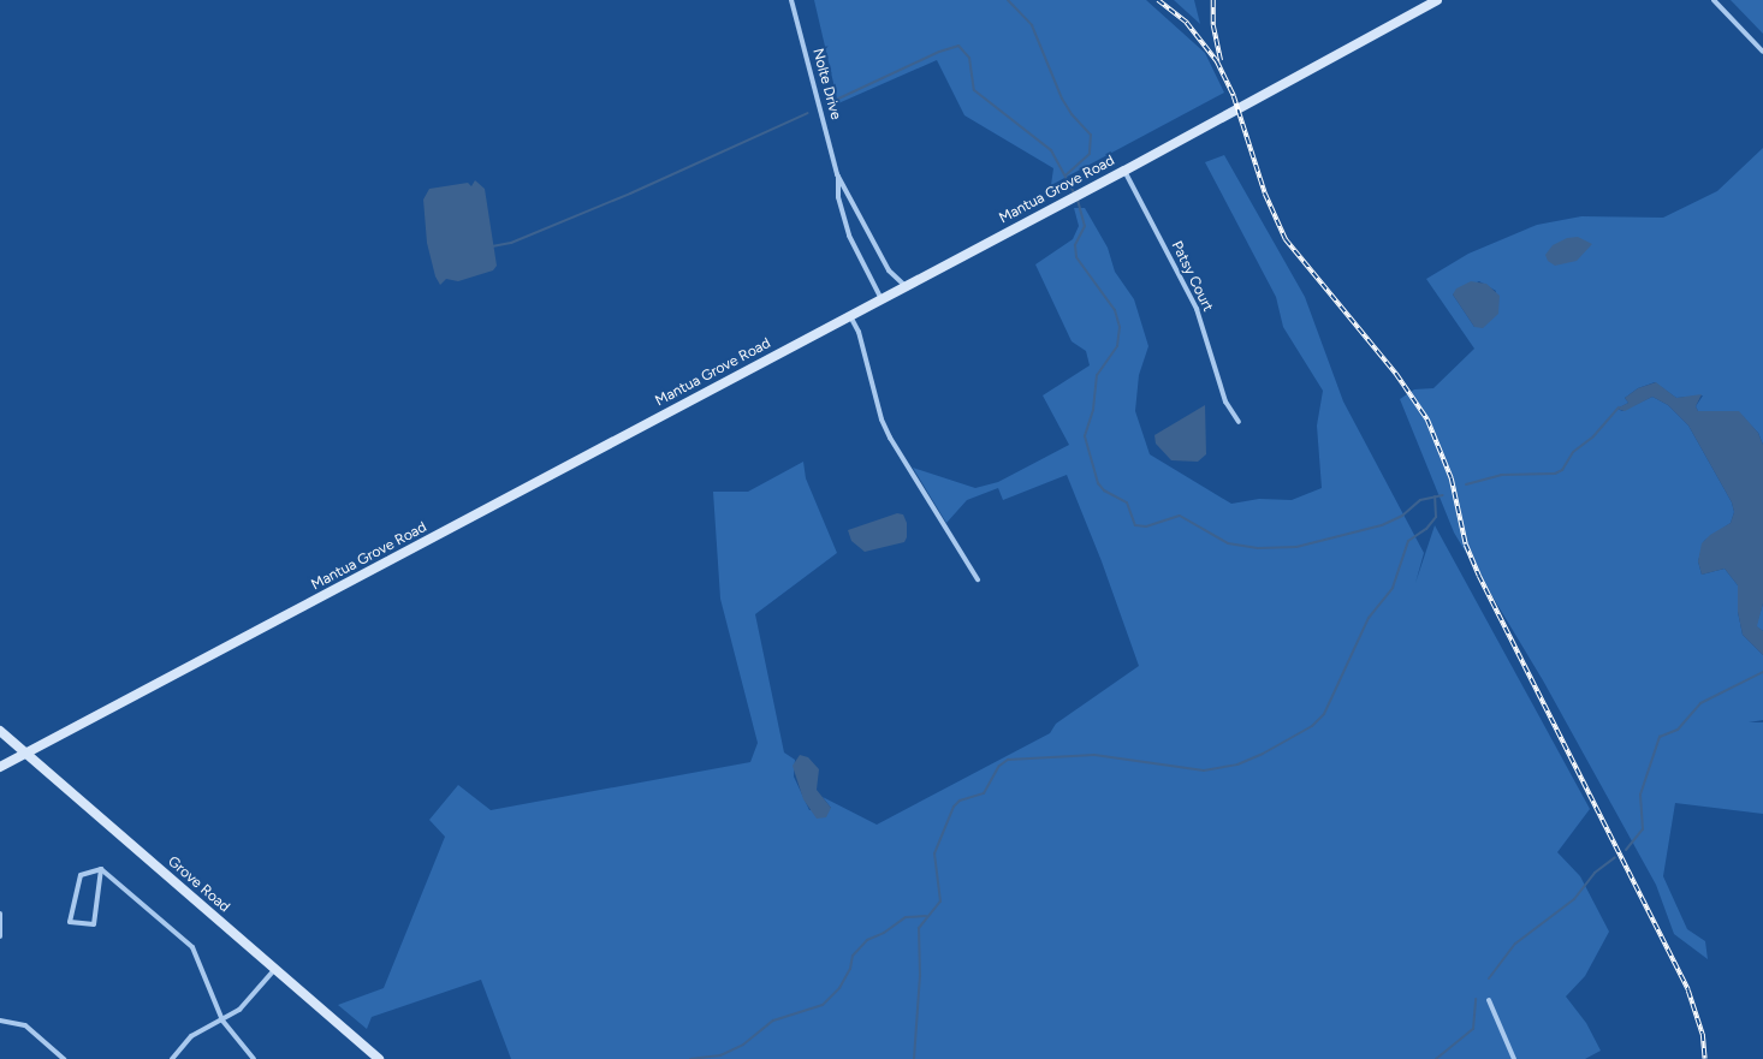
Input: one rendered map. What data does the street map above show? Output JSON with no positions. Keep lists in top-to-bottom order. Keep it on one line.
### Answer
{"streets":{"main road":["Mantua Grove Road","Grove Road"],"street":["Nolte Drive","Patsy Court"]},"crossings":[["Nolte Drive","Mantua Grove Road"],["Mantua Grove Road","Patsy Court"],["Mantua Grove Road","Grove Road"]]}
